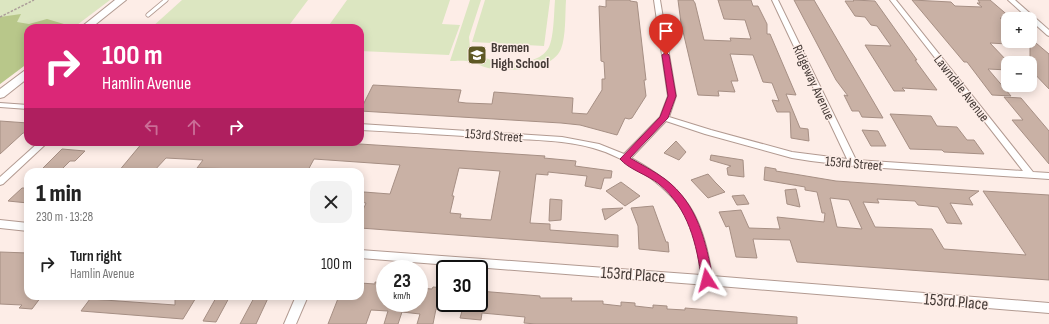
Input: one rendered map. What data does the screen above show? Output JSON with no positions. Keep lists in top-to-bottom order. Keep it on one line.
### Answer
{"streets":{"street":["Ridgeway Avenue","Lawndale Avenue","153rd Street","153rd Place"]},"crossings":[["Ridgeway Avenue","153rd Street"],["Lawndale Avenue","153rd Street"],["153rd Street","153rd Place"]],"places":{"school or university":["Bremen High School"]},"page":{"map_buttons":["+","−"],"turn":["100 m","Hamlin Avenue"],"heading":["1 min","230 m · 13:28"],"list":[{"name":"Turn right","note":"Hamlin Avenue","value":"100 m"}],"speed":"23 km/h","limit":"30"}}
